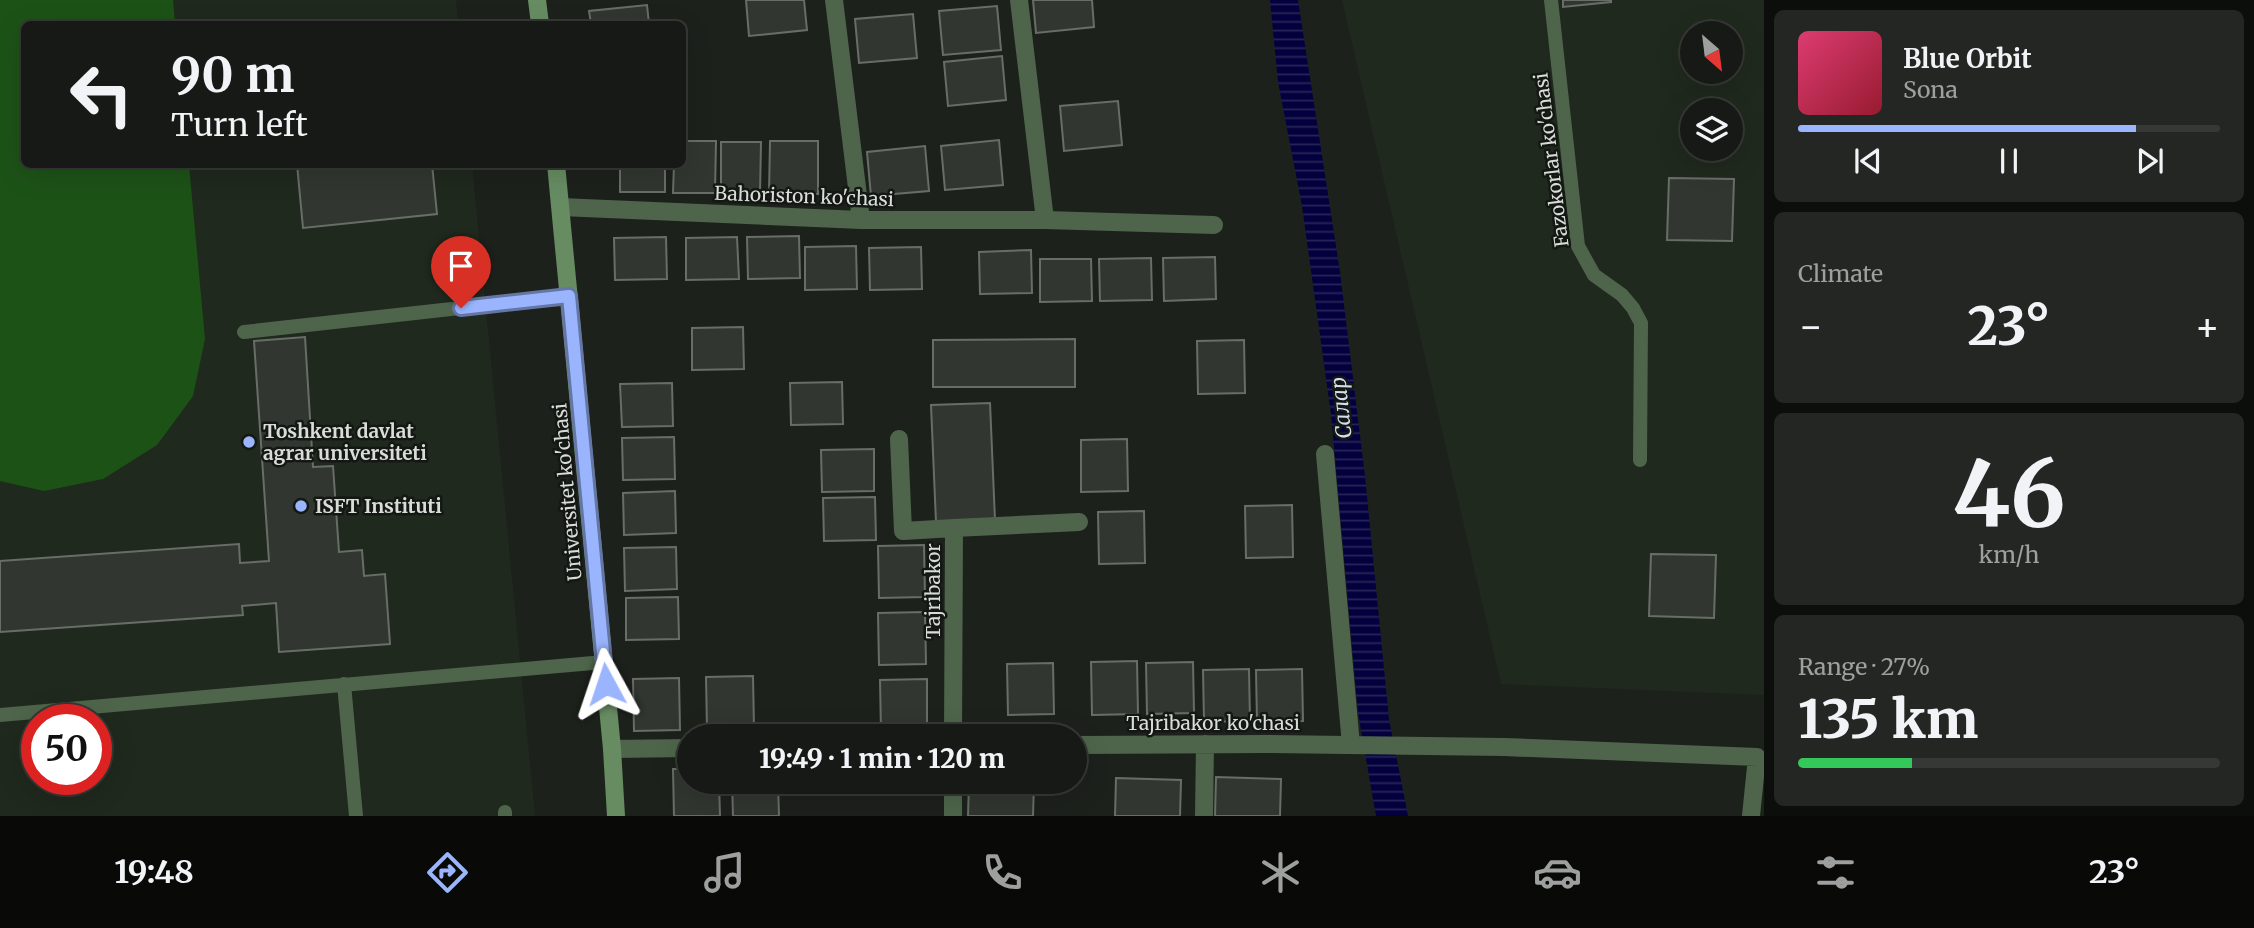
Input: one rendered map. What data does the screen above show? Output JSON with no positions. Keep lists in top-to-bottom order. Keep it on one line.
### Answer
{"streets":{"main road":["Universitet ko'chasi"],"street":["Bahoriston ko'chasi","Tajribakor","Tajribakor ko'chasi"],"lane":["Fazokorlar ko'chasi"]},"crossings":[["Bahoriston ko'chasi","Universitet ko'chasi"]],"water":["Салар"],"places":["Toshkent davlat agrar universiteti","ISFT Instituti"],"north":"bottom right","page":{"turn":["90 m","Turn left"],"song":["Blue Orbit","Sona"],"tile":["Climate",["46","km/h"],["Range · 27%","135 km"]],"heat":["−","23°","+"],"limit":"50","trip":"19:49 · 1 min · 120 m","tabs":["19:48","23°"]}}
